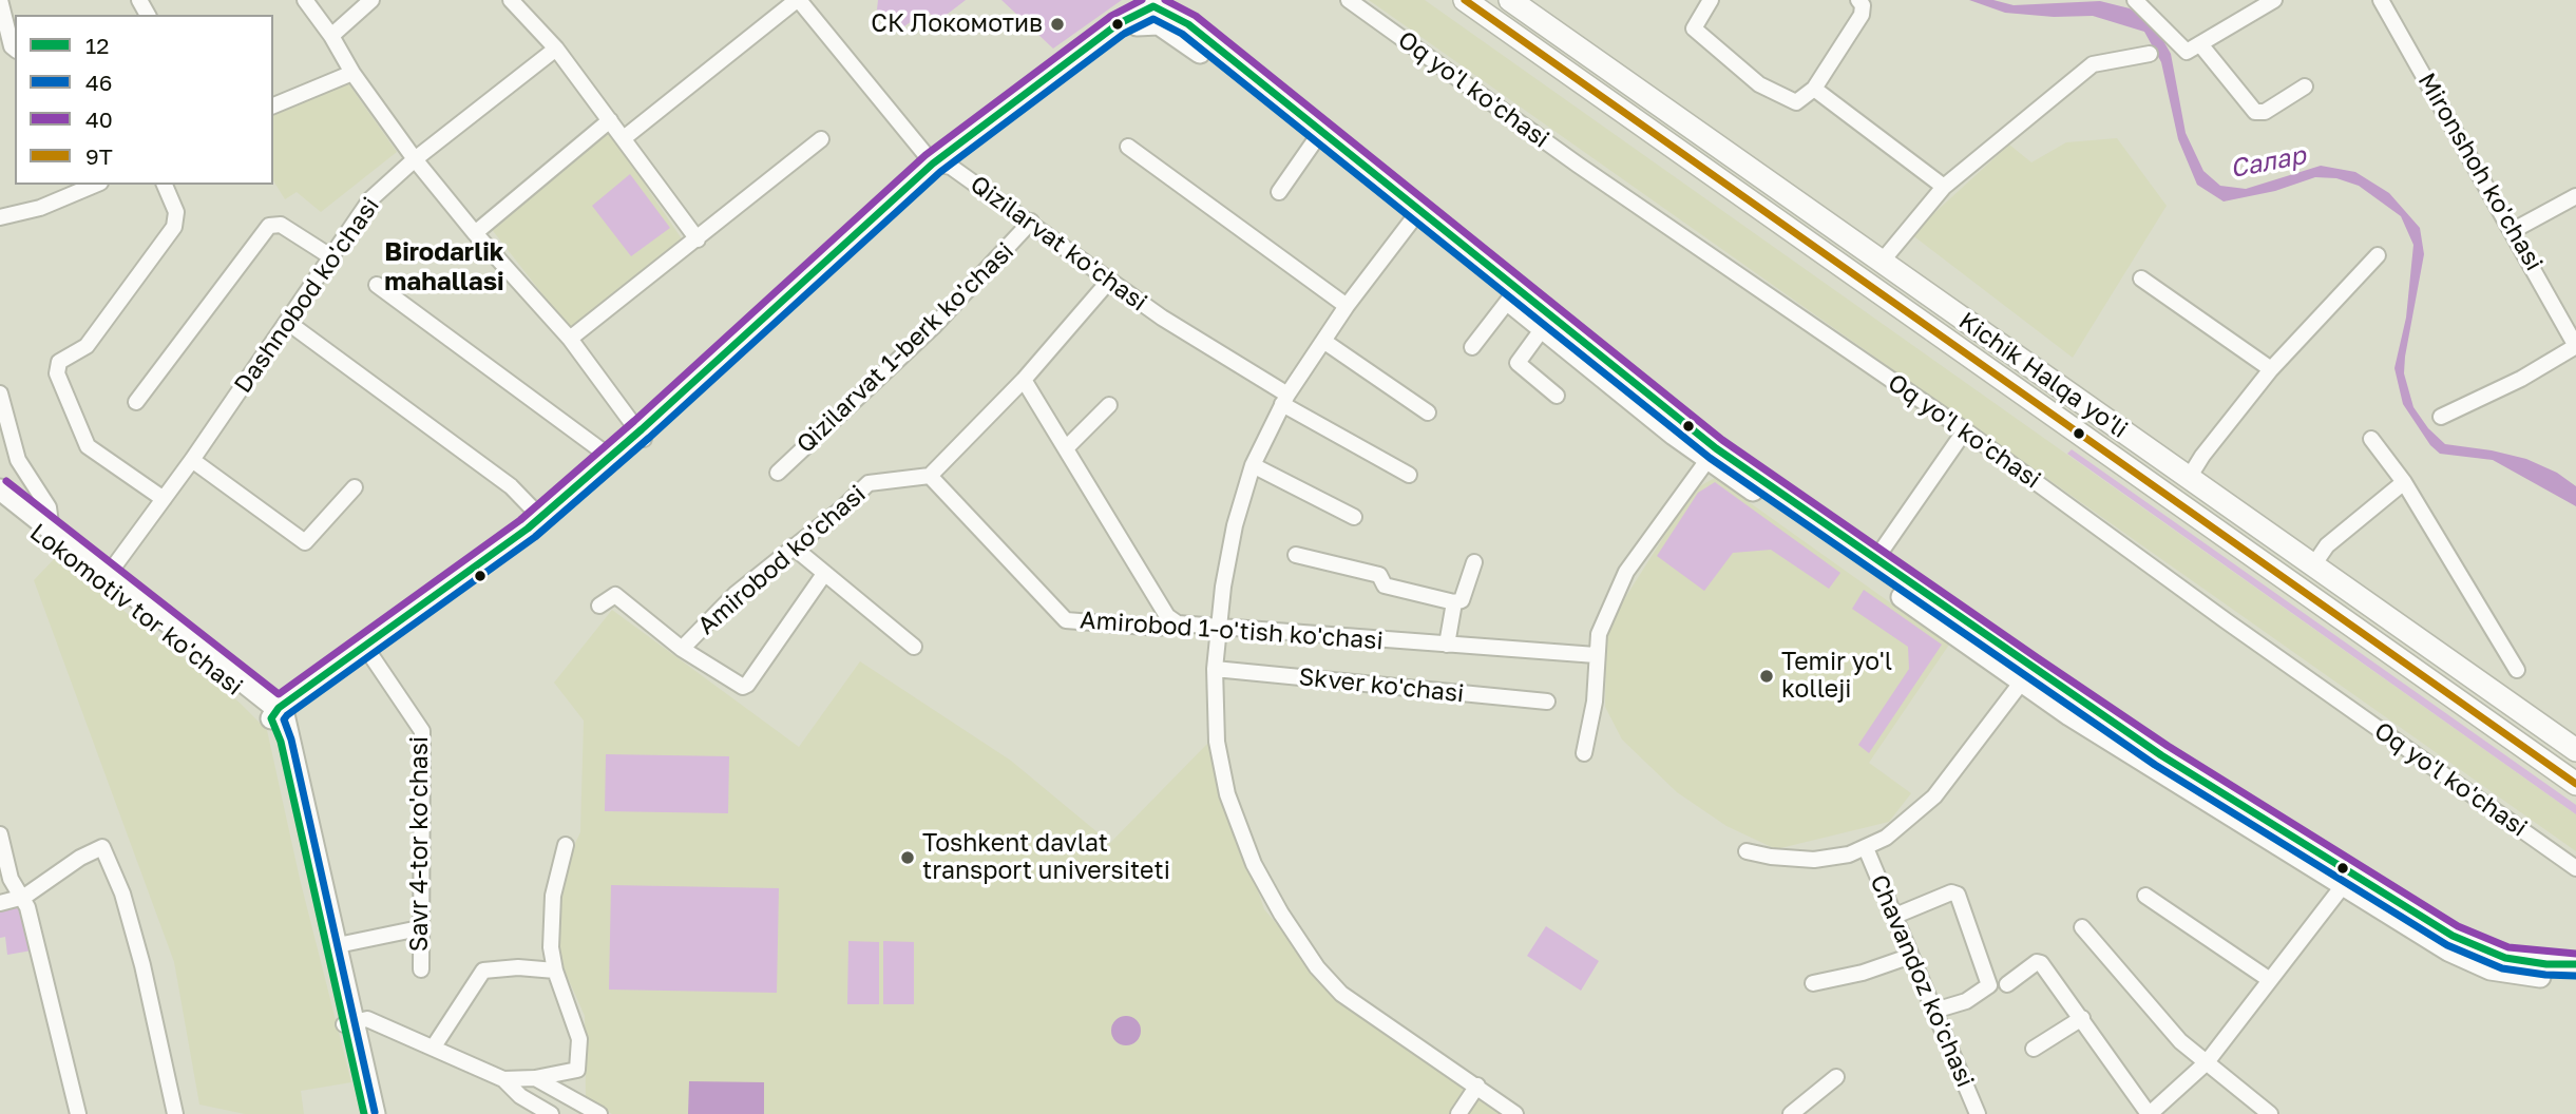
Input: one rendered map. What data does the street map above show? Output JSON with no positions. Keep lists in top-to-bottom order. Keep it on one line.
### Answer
{"streets":{"highway":["Kichik Halqa yo'li"],"main road":["Lokomotiv tor ko'chasi"],"street":["Oq yo'l ko'chasi","Mironshoh ko'chasi","Qizilarvat ko'chasi","Dashnobod ko'chasi","Qizilarvat 1-berk ko'chasi","Amirobod ko'chasi","Amirobod 1-o'tish ko'chasi","Skver ko'chasi","Savr 4-tor ko'chasi","Chavandoz ko'chasi"]},"crossings":[["Qizilarvat ko'chasi","Qizilarvat 1-berk ko'chasi"],["Dashnobod ko'chasi","Lokomotiv tor ko'chasi"],["Amirobod ko'chasi","Amirobod 1-o'tish ko'chasi"]],"districts":["Birodarlik mahallasi"],"water":["Салар"],"places":["СК Локомотив","Temir yo'l kolleji","Toshkent davlat transport universiteti"],"lines":["transit line 40","transit line 9Т","transit line 12","transit line 46"],"legend":["12","46","40","9Т"]}
